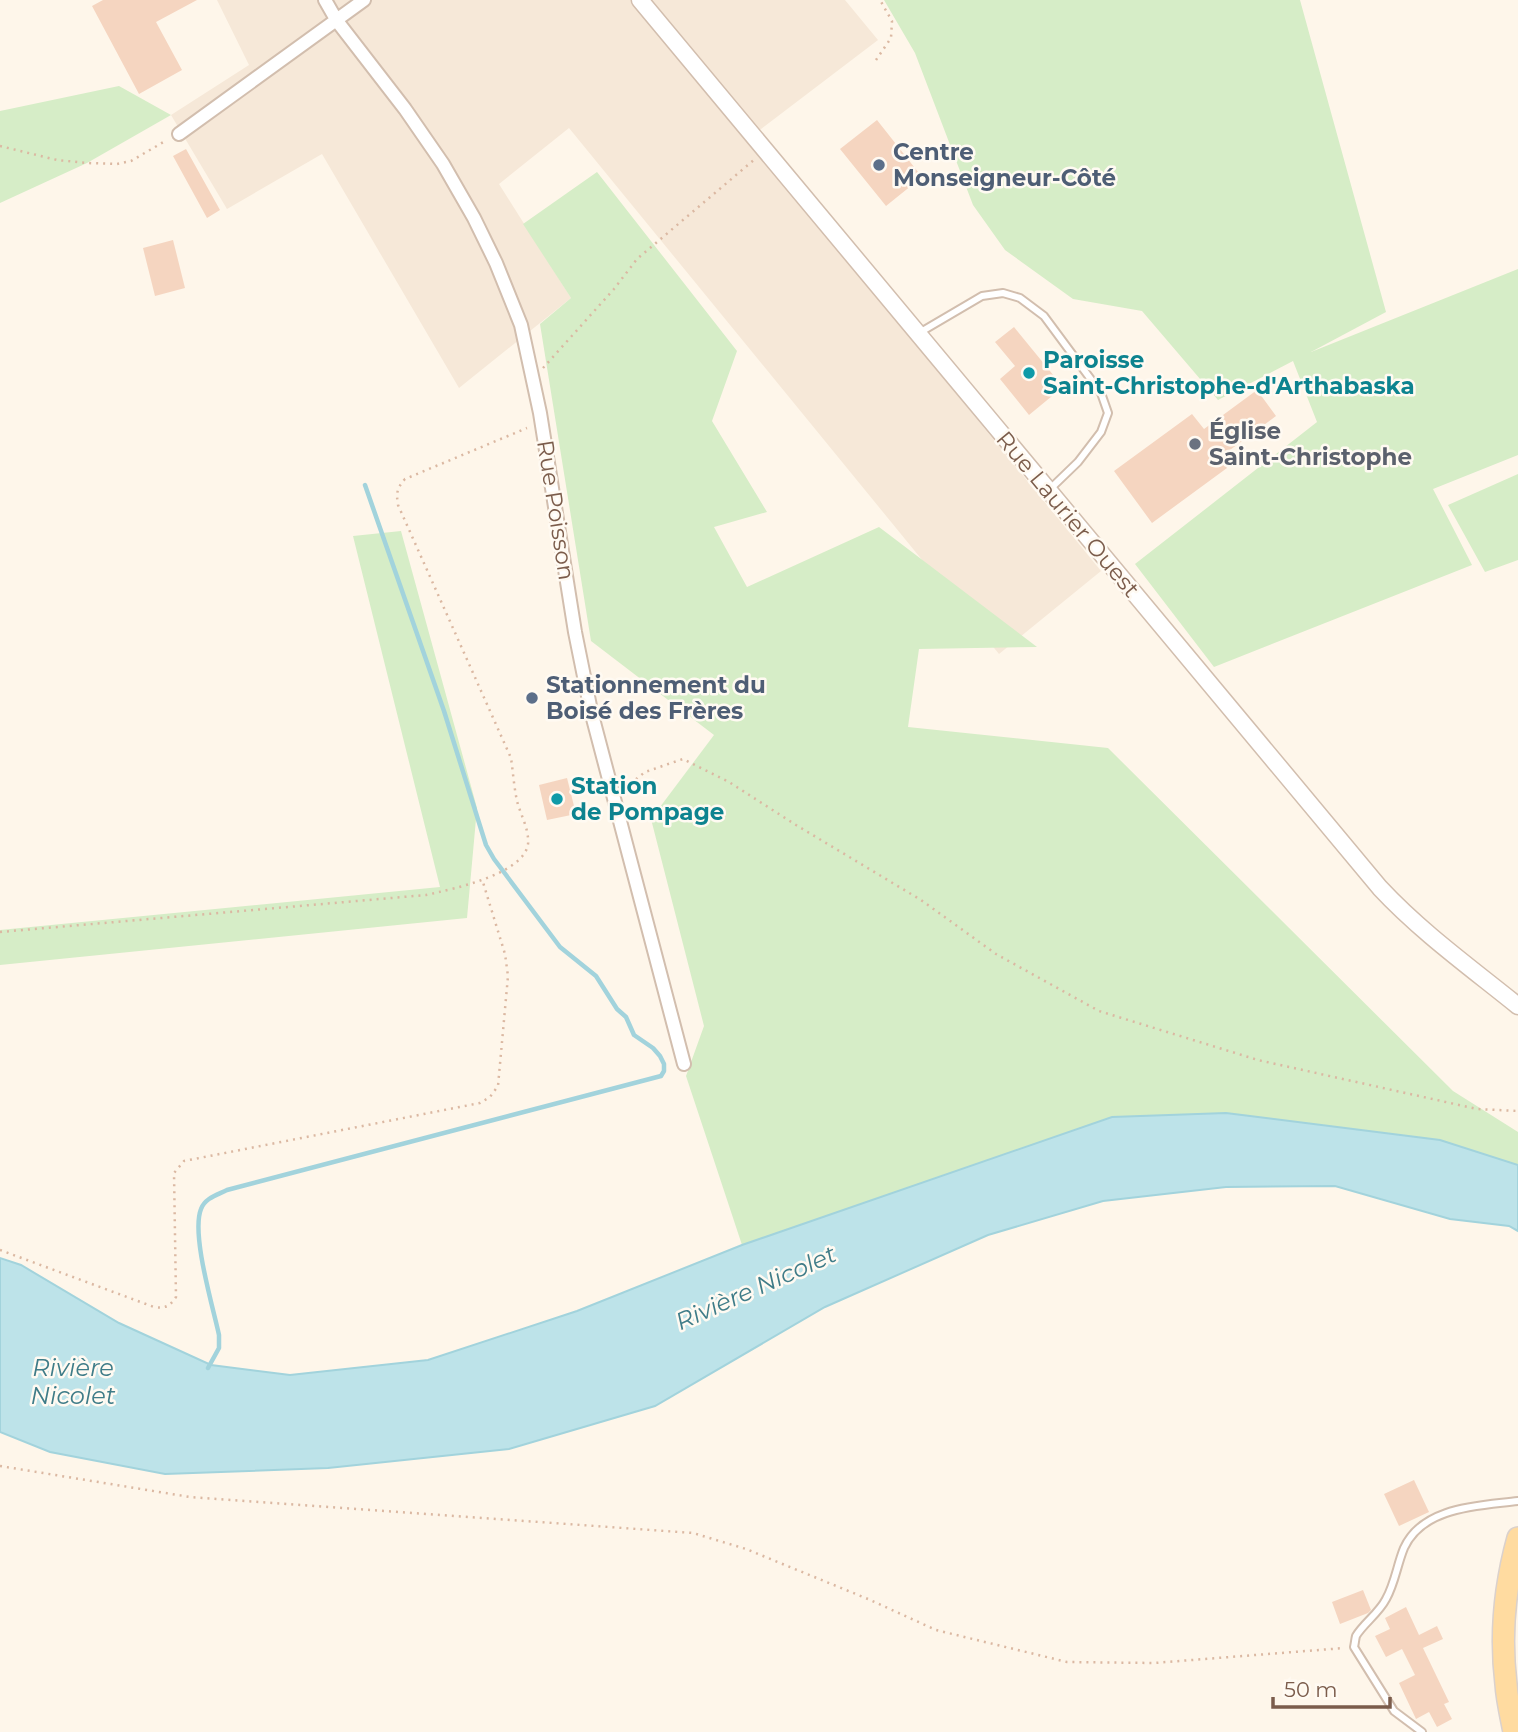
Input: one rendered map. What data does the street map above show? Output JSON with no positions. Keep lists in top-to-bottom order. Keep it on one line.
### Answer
{"streets":{"street":["Rue Poisson","Rue Laurier Ouest"]},"water":["Rivière Nicolet"],"places":["Centre Monseigneur-Côté","Paroisse Saint-Christophe-d'Arthabaska","Église Saint-Christophe","Stationnement du Boisé des Frères","Station de Pompage"],"scale_bar":"50 m"}
